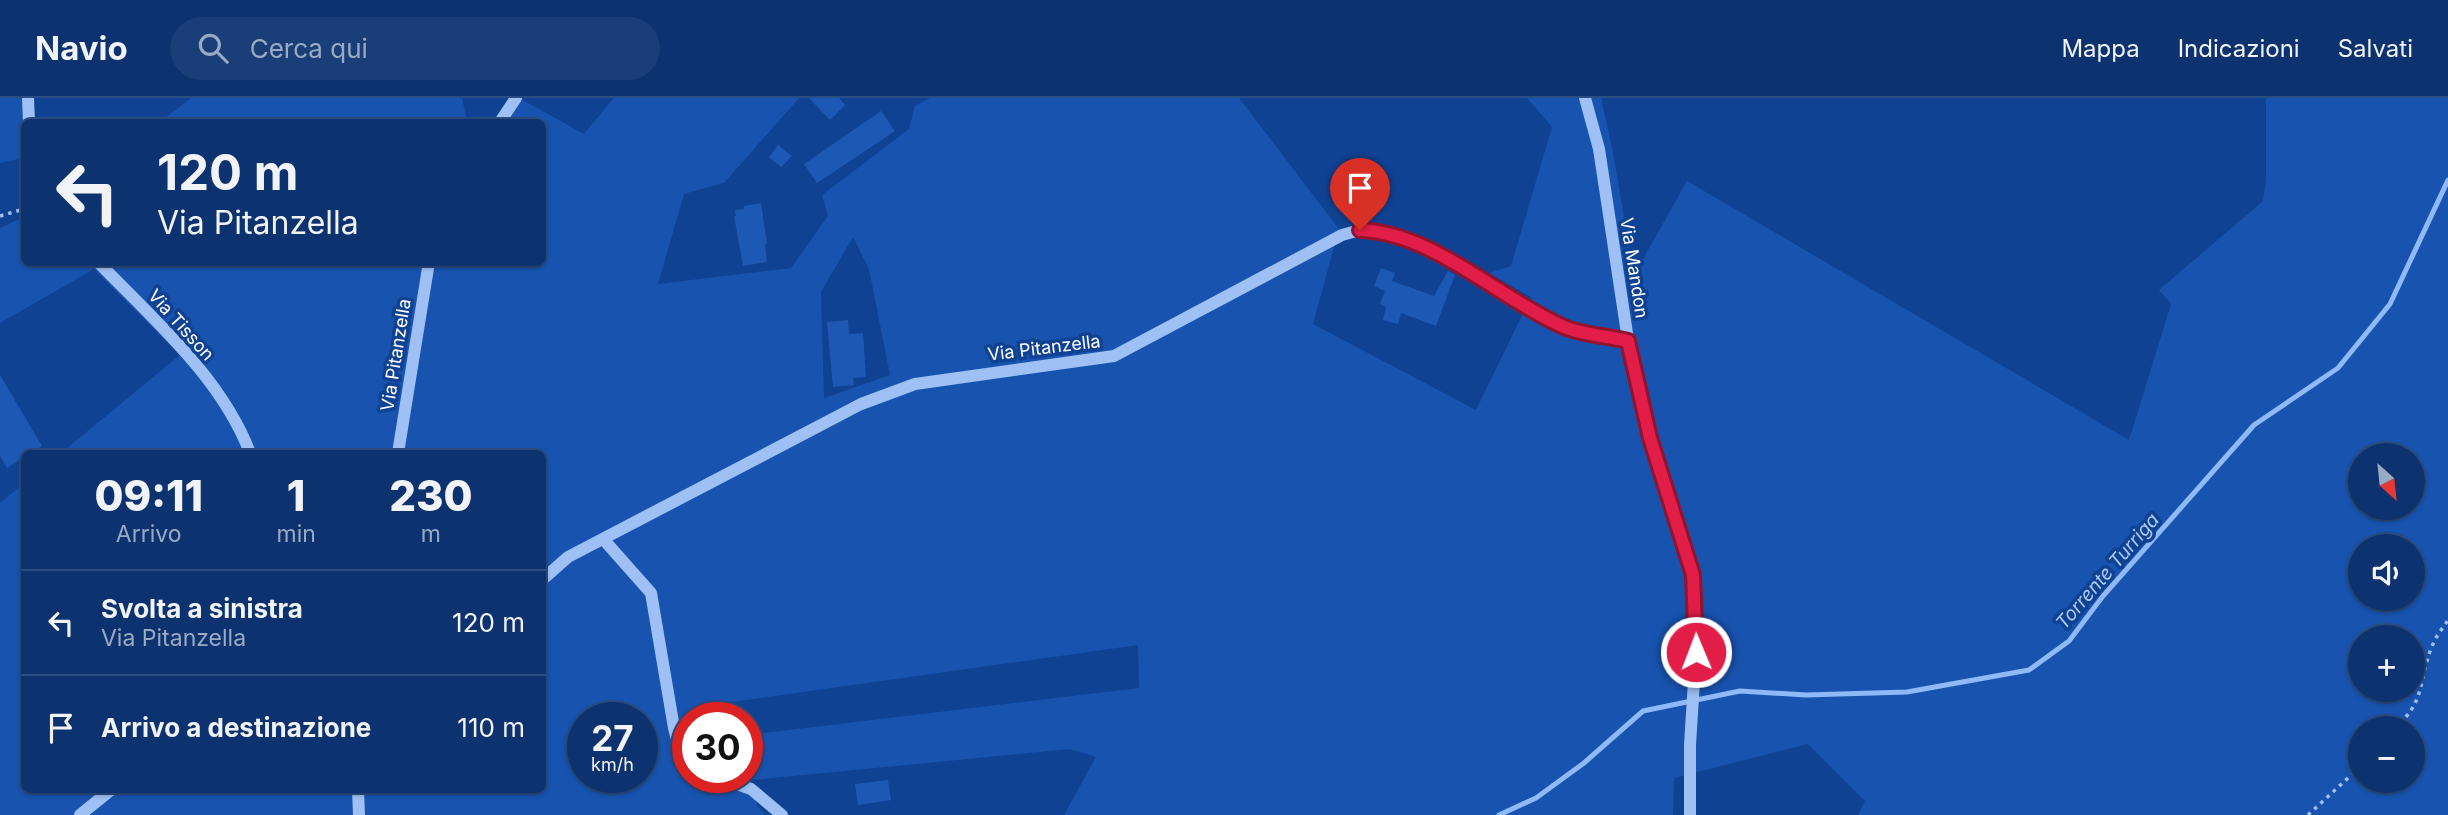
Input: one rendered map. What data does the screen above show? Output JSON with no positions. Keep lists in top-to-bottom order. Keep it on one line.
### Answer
{"streets":{"street":["Via Mandon","Via Tisson","Via Pitanzella"]},"crossings":[["Via Mandon","Via Pitanzella"]],"water":["Torrente Turriga"],"north":"bottom right","page":{"header":"Navio","search":"Cerca qui","nav":["Mappa","Indicazioni","Salvati"],"turn":["120 m","Via Pitanzella"],"map_buttons":["+","−"],"eta":["09:11","Arrivo","1","min","230","m"],"list":[{"name":"Svolta a sinistra","note":"Via Pitanzella","value":"120 m"},{"name":"Arrivo a destinazione","value":"110 m"}],"speed":"27 km/h","limit":"30"}}
